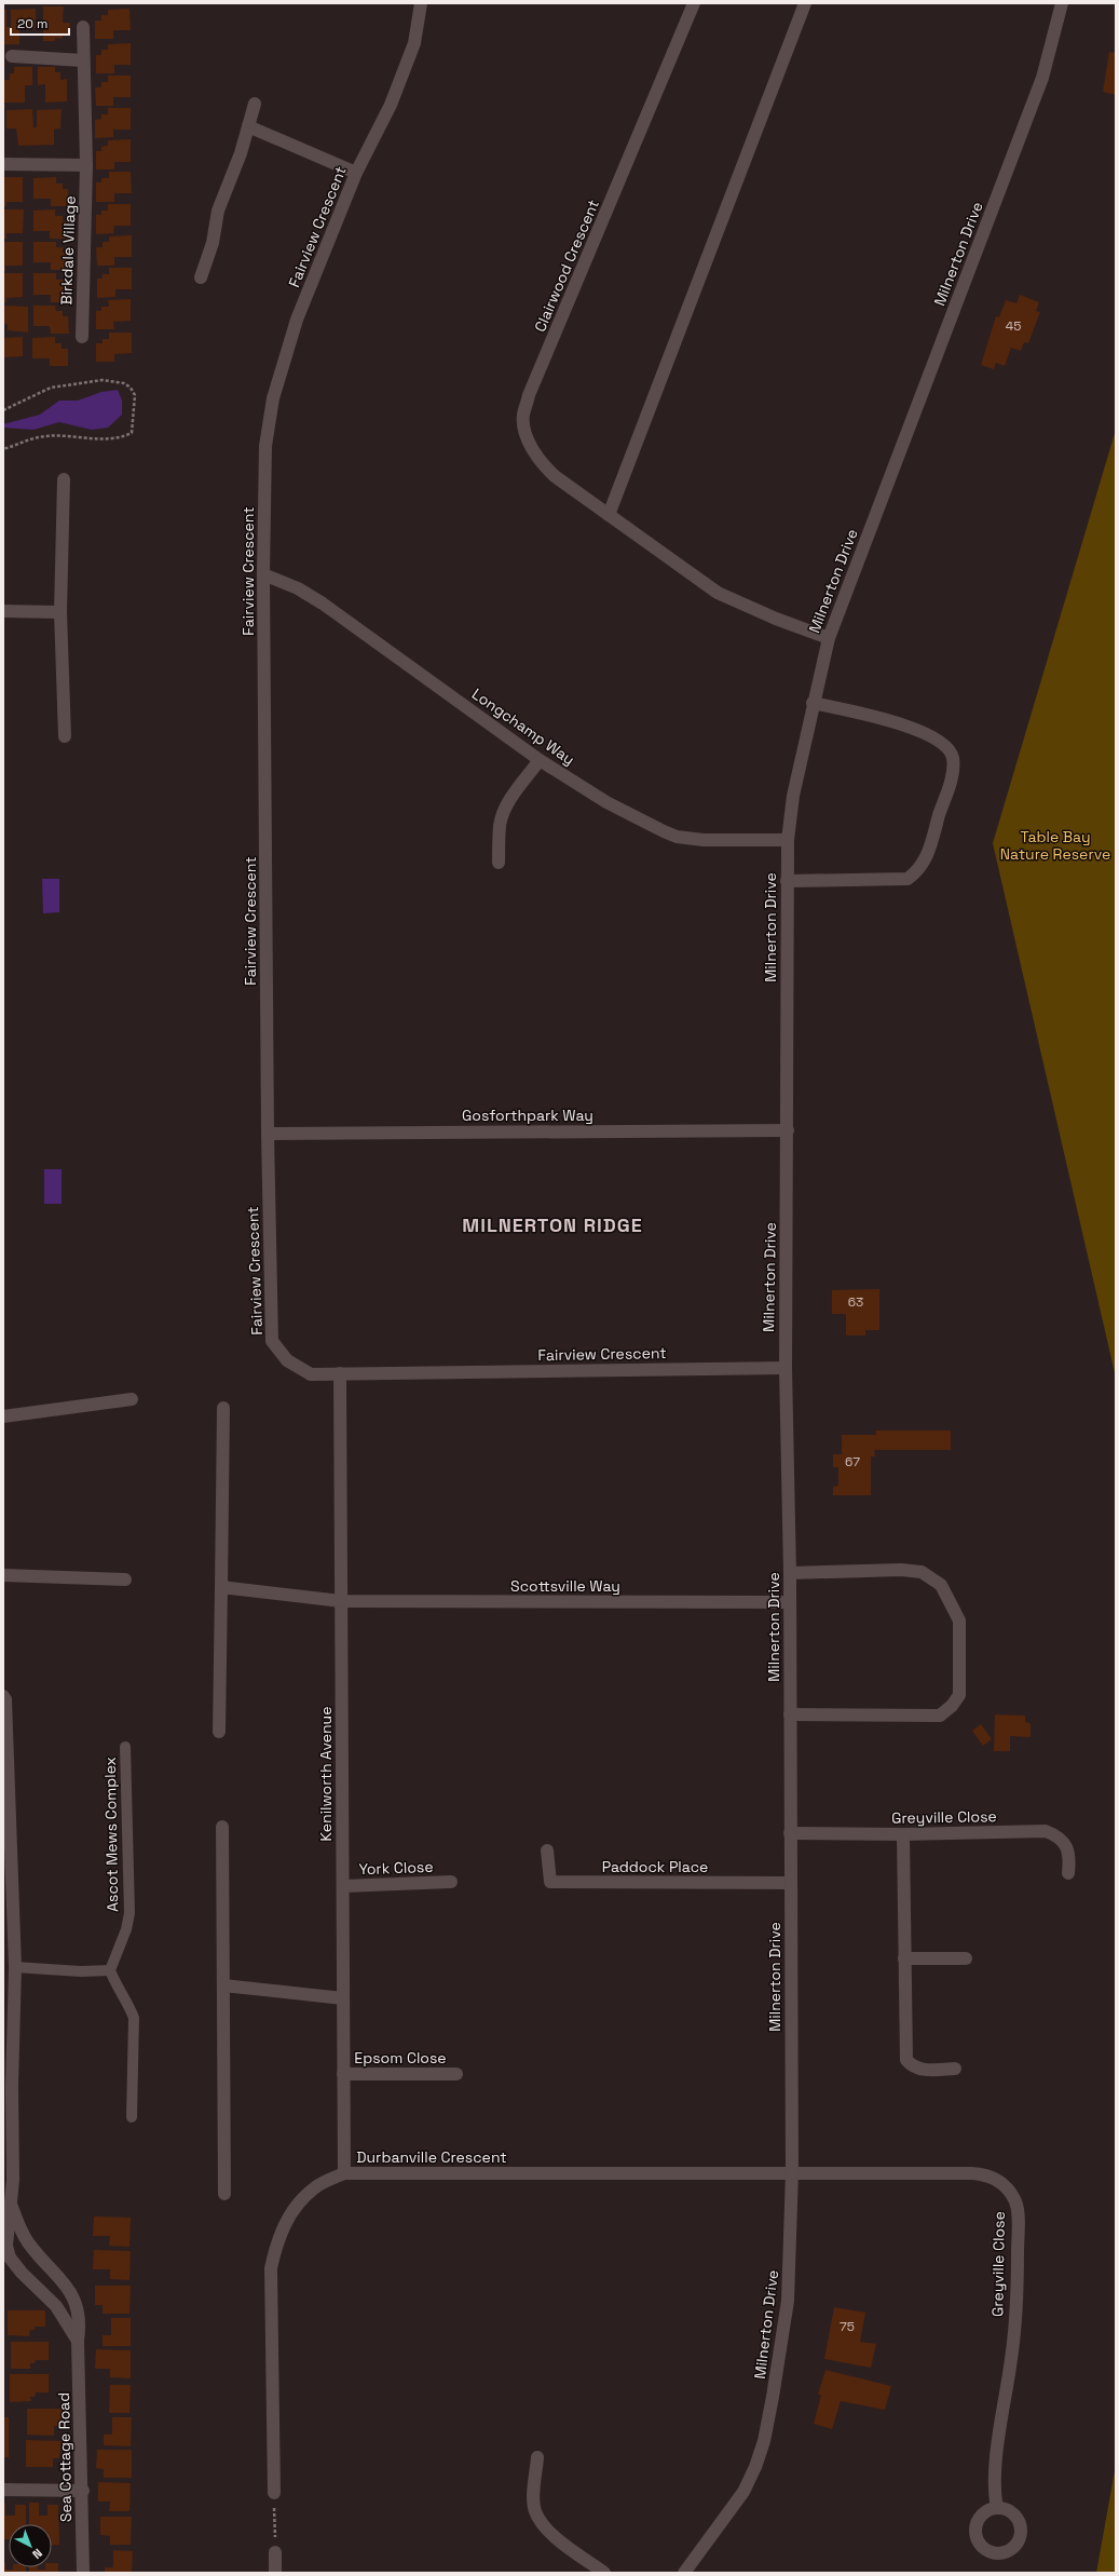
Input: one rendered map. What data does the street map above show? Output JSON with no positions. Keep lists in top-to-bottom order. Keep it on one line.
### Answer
{"streets":{"street":["Fairview Crescent","Birkdale Village","Milnerton Drive","Clairwood Crescent","Longchamp Way","Gosforthpark Way","Scottsville Way","Kenilworth Avenue","Greyville Close","Paddock Place","York Close","Epsom Close","Durbanville Crescent","Sea Cottage Road"],"lane":["Ascot Mews Complex"]},"crossings":[["Fairview Crescent","Milnerton Drive"],["Fairview Crescent","Longchamp Way"],["Fairview Crescent","Gosforthpark Way"],["Fairview Crescent","Kenilworth Avenue"],["Milnerton Drive","Clairwood Crescent"],["Milnerton Drive","Longchamp Way"],["Milnerton Drive","Gosforthpark Way"],["Milnerton Drive","Scottsville Way"],["Milnerton Drive","Greyville Close"],["Milnerton Drive","Paddock Place"],["Milnerton Drive","Durbanville Crescent"],["Scottsville Way","Kenilworth Avenue"],["Kenilworth Avenue","York Close"],["Kenilworth Avenue","Epsom Close"],["Kenilworth Avenue","Durbanville Crescent"],["Greyville Close","Durbanville Crescent"]],"districts":["MILNERTON RIDGE"],"parks":["Table Bay Nature Reserve"],"house_numbers":["45","63","67","75"],"scale_bar":"20 m","north":"bottom right"}
